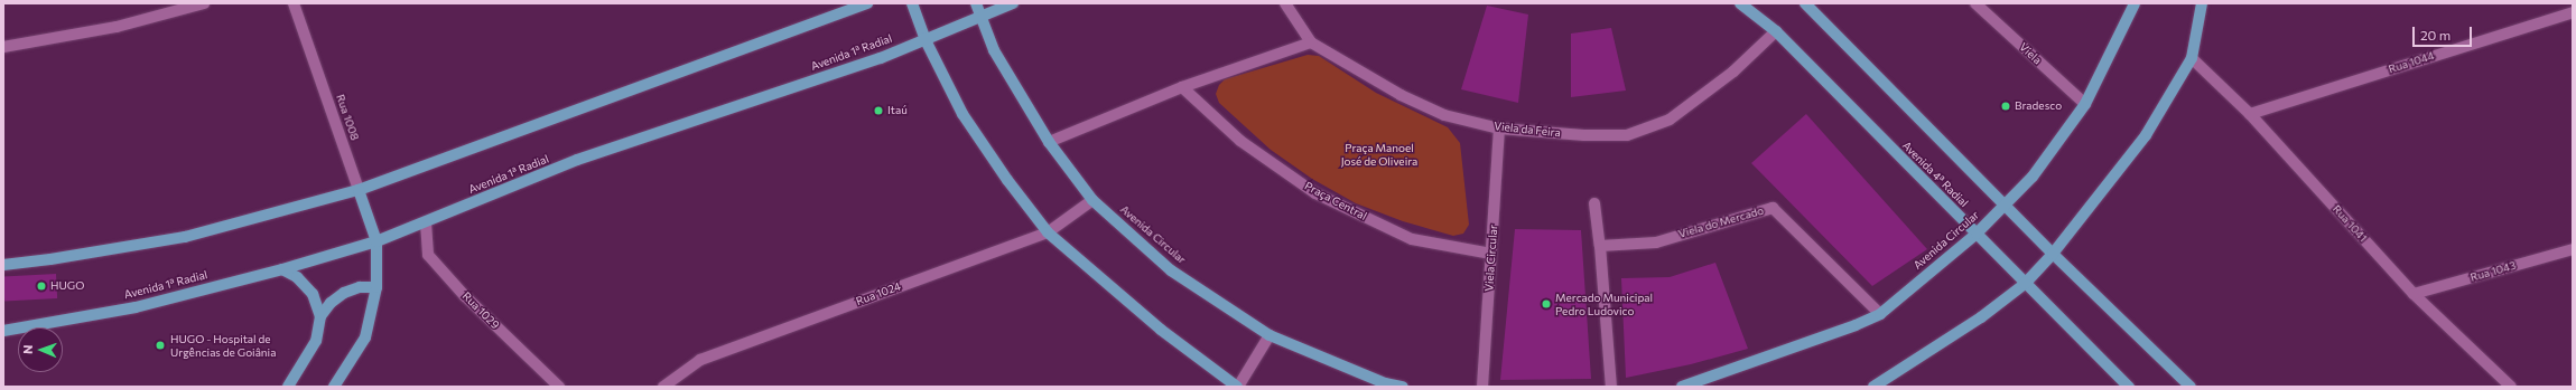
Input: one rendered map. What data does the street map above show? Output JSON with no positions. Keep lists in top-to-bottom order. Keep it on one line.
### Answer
{"streets":{"main road":["Avenida 1ª Radial","Rua 1008","Avenida 4ª Radial","Avenida Circular"],"street":["Viela","Rua 1044","Viela da Feira","Praça Central","Viela do Mercado","Rua 1041","Viela Circular","Rua 1043","Rua 1024","Rua 1029"]},"crossings":[["Avenida 1ª Radial","Rua 1008"],["Avenida 1ª Radial","Avenida Circular"],["Avenida 1ª Radial","Rua 1029"],["Viela","Avenida Circular"],["Rua 1044","Rua 1041"],["Viela da Feira","Avenida 4ª Radial"],["Viela da Feira","Viela Circular"],["Avenida 4ª Radial","Avenida Circular"],["Praça Central","Viela Circular"],["Viela do Mercado","Avenida Circular"],["Rua 1041","Rua 1043"],["Avenida Circular","Rua 1024"]],"parks":["Praça Manoel José de Oliveira"],"places":["Bradesco","Itaú","HUGO","Mercado Municipal Pedro Ludovico","HUGO - Hospital de Urgências de Goiânia"],"scale_bar":"20 m","north":"left"}
